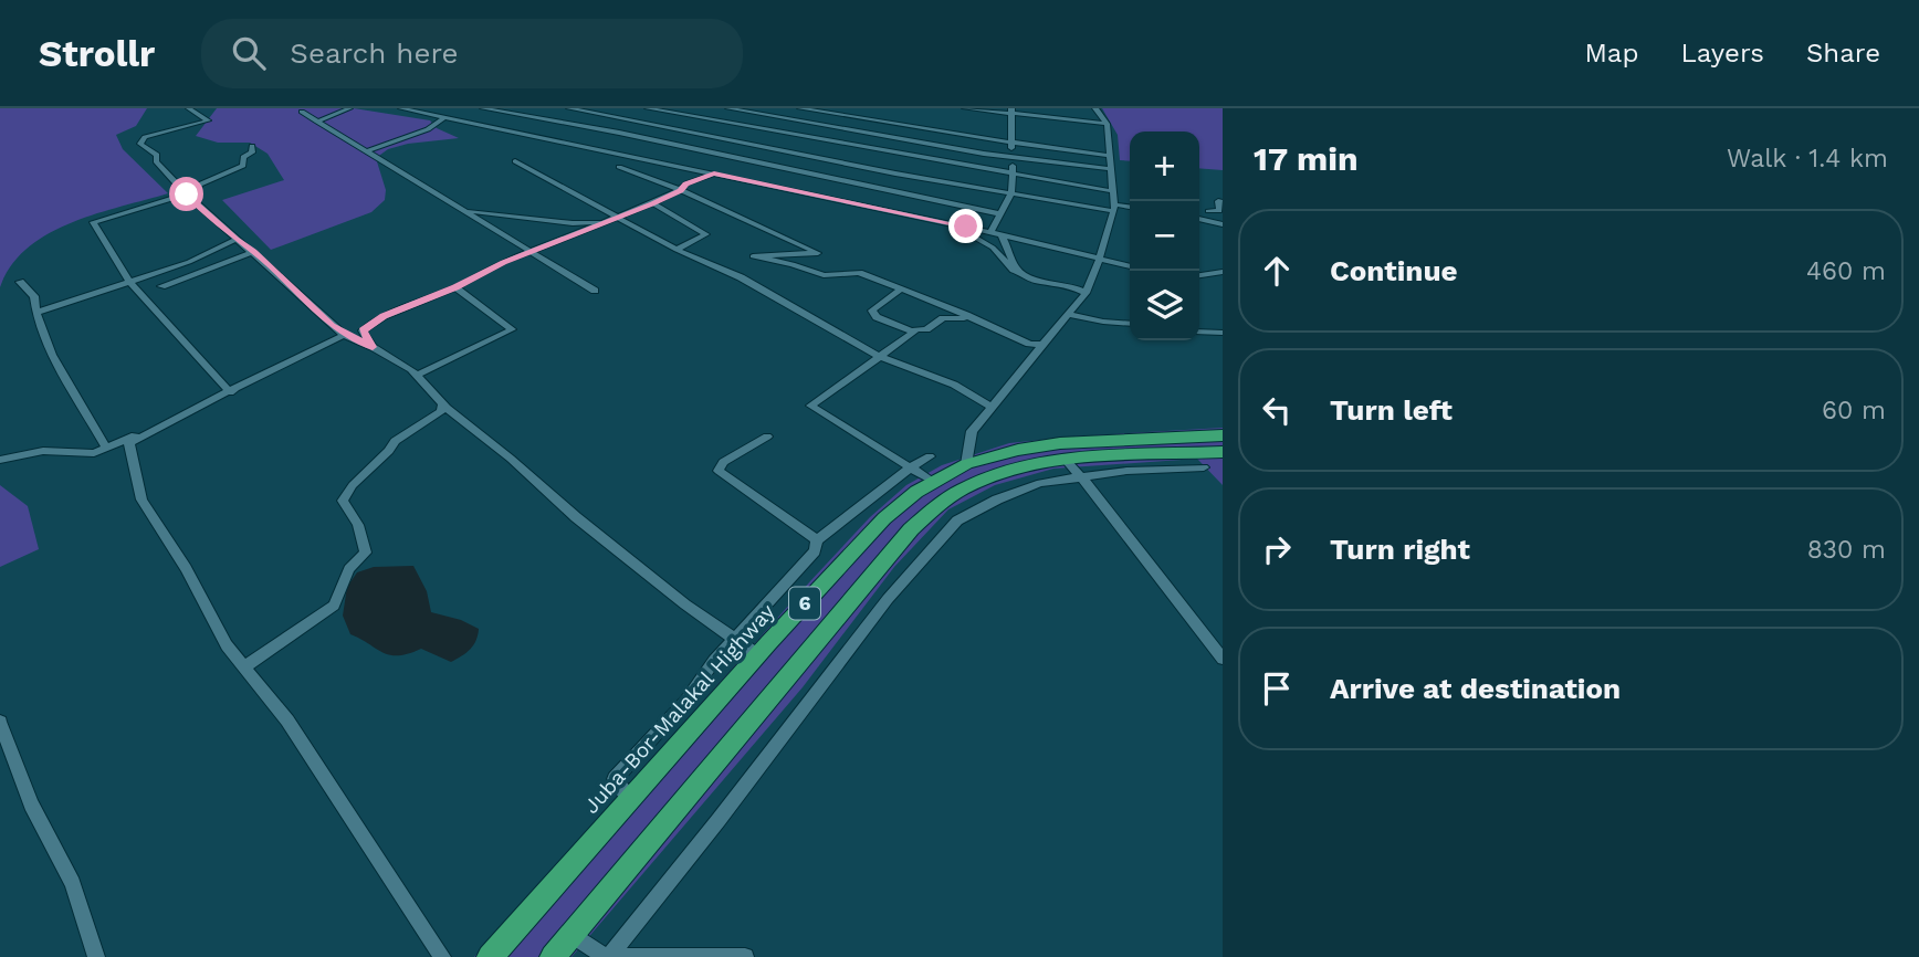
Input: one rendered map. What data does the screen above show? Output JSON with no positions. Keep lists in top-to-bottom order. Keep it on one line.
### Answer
{"streets":{"highway":["6","Juba-Bor-Malakal Highway"]},"page":{"header":"Strollr","search":"Search here","nav":["Map","Layers","Share"],"heading":["17 min","Walk · 1.4 km"],"map_buttons":["+","−"],"list":[["Continue","460 m"],["Turn left","60 m"],["Turn right","830 m"],"Arrive at destination"]}}
